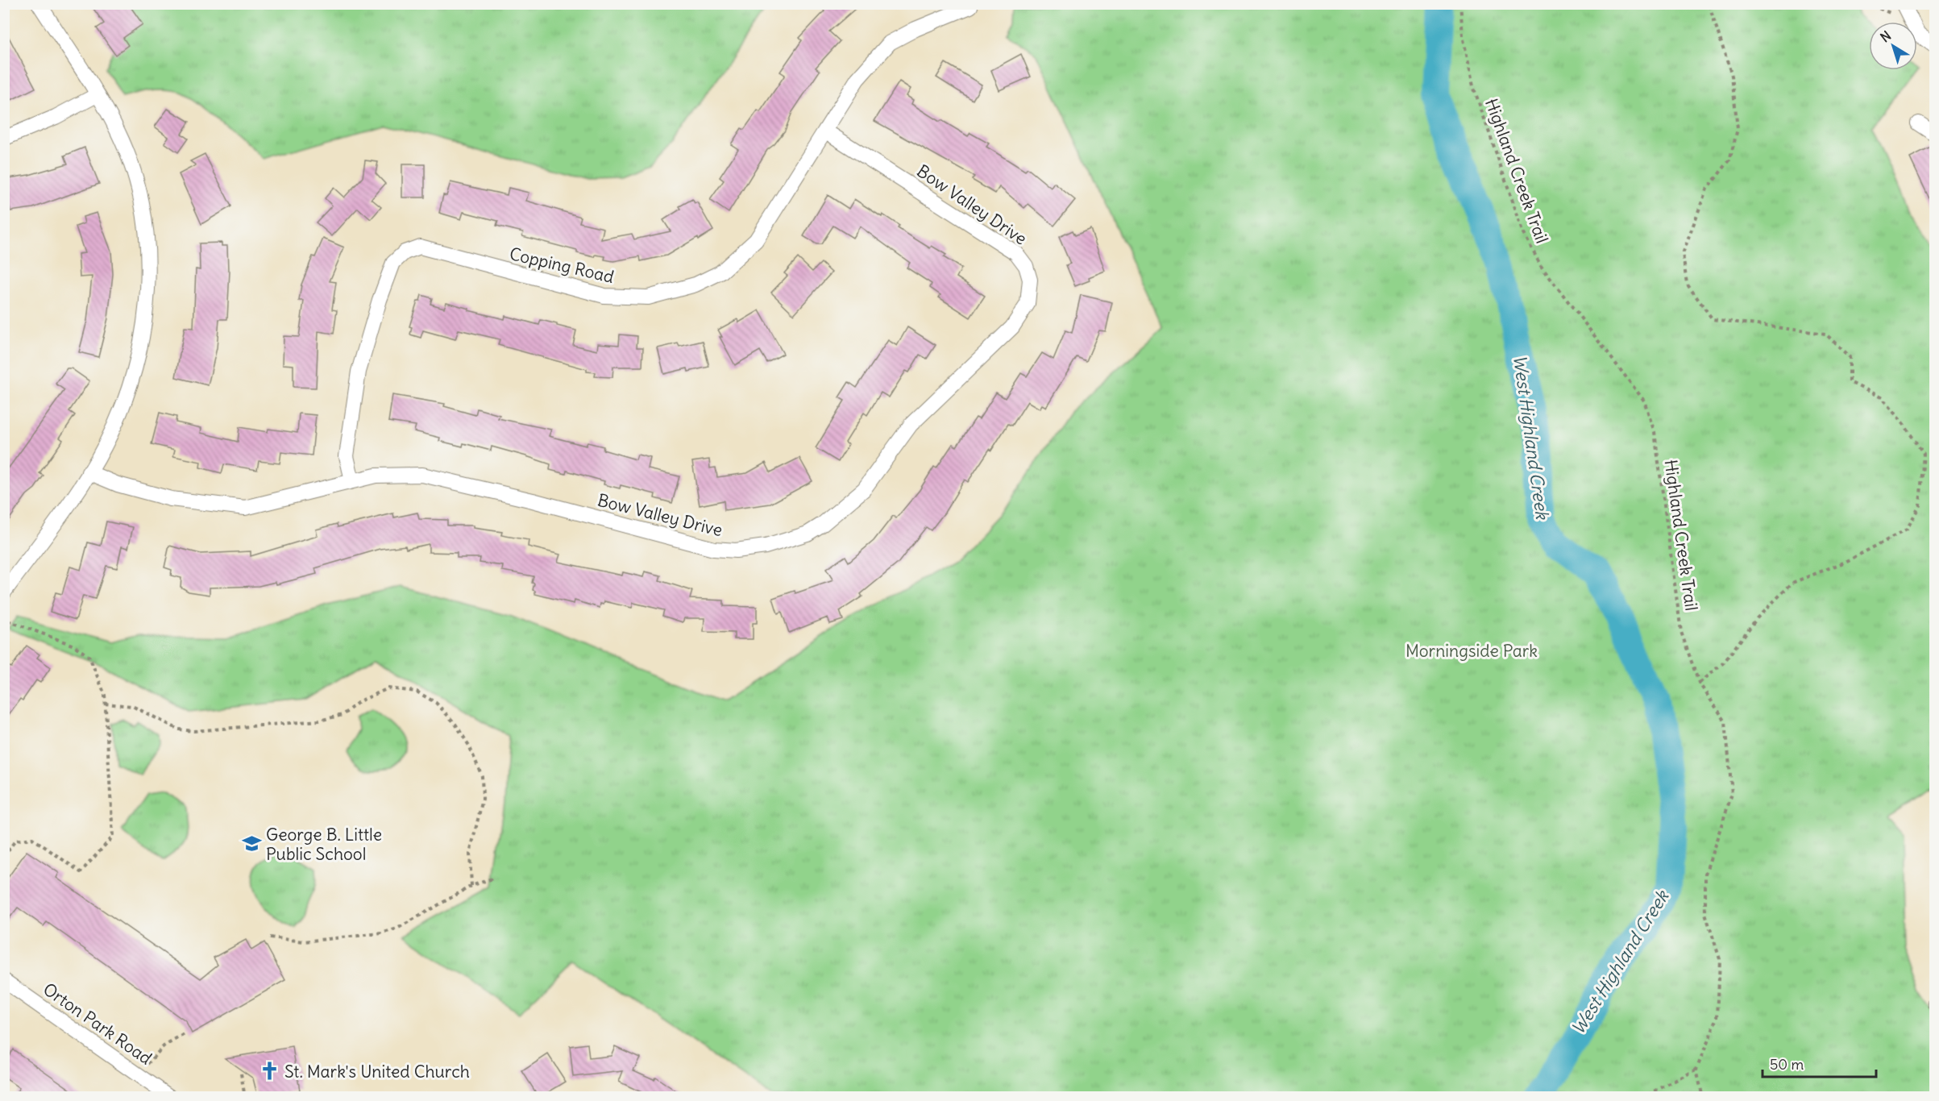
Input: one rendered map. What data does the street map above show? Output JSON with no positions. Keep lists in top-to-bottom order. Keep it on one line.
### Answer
{"streets":{"street":["Bow Valley Drive","Copping Road","Orton Park Road"],"path":["Highland Creek Trail"]},"crossings":[["Bow Valley Drive","Copping Road"]],"water":["West Highland Creek"],"parks":["Morningside Park"],"places":{"school or university":["George B. Little Public School"],"church":["St. Mark's United Church"]},"scale_bar":"50 m","north":"top left"}
